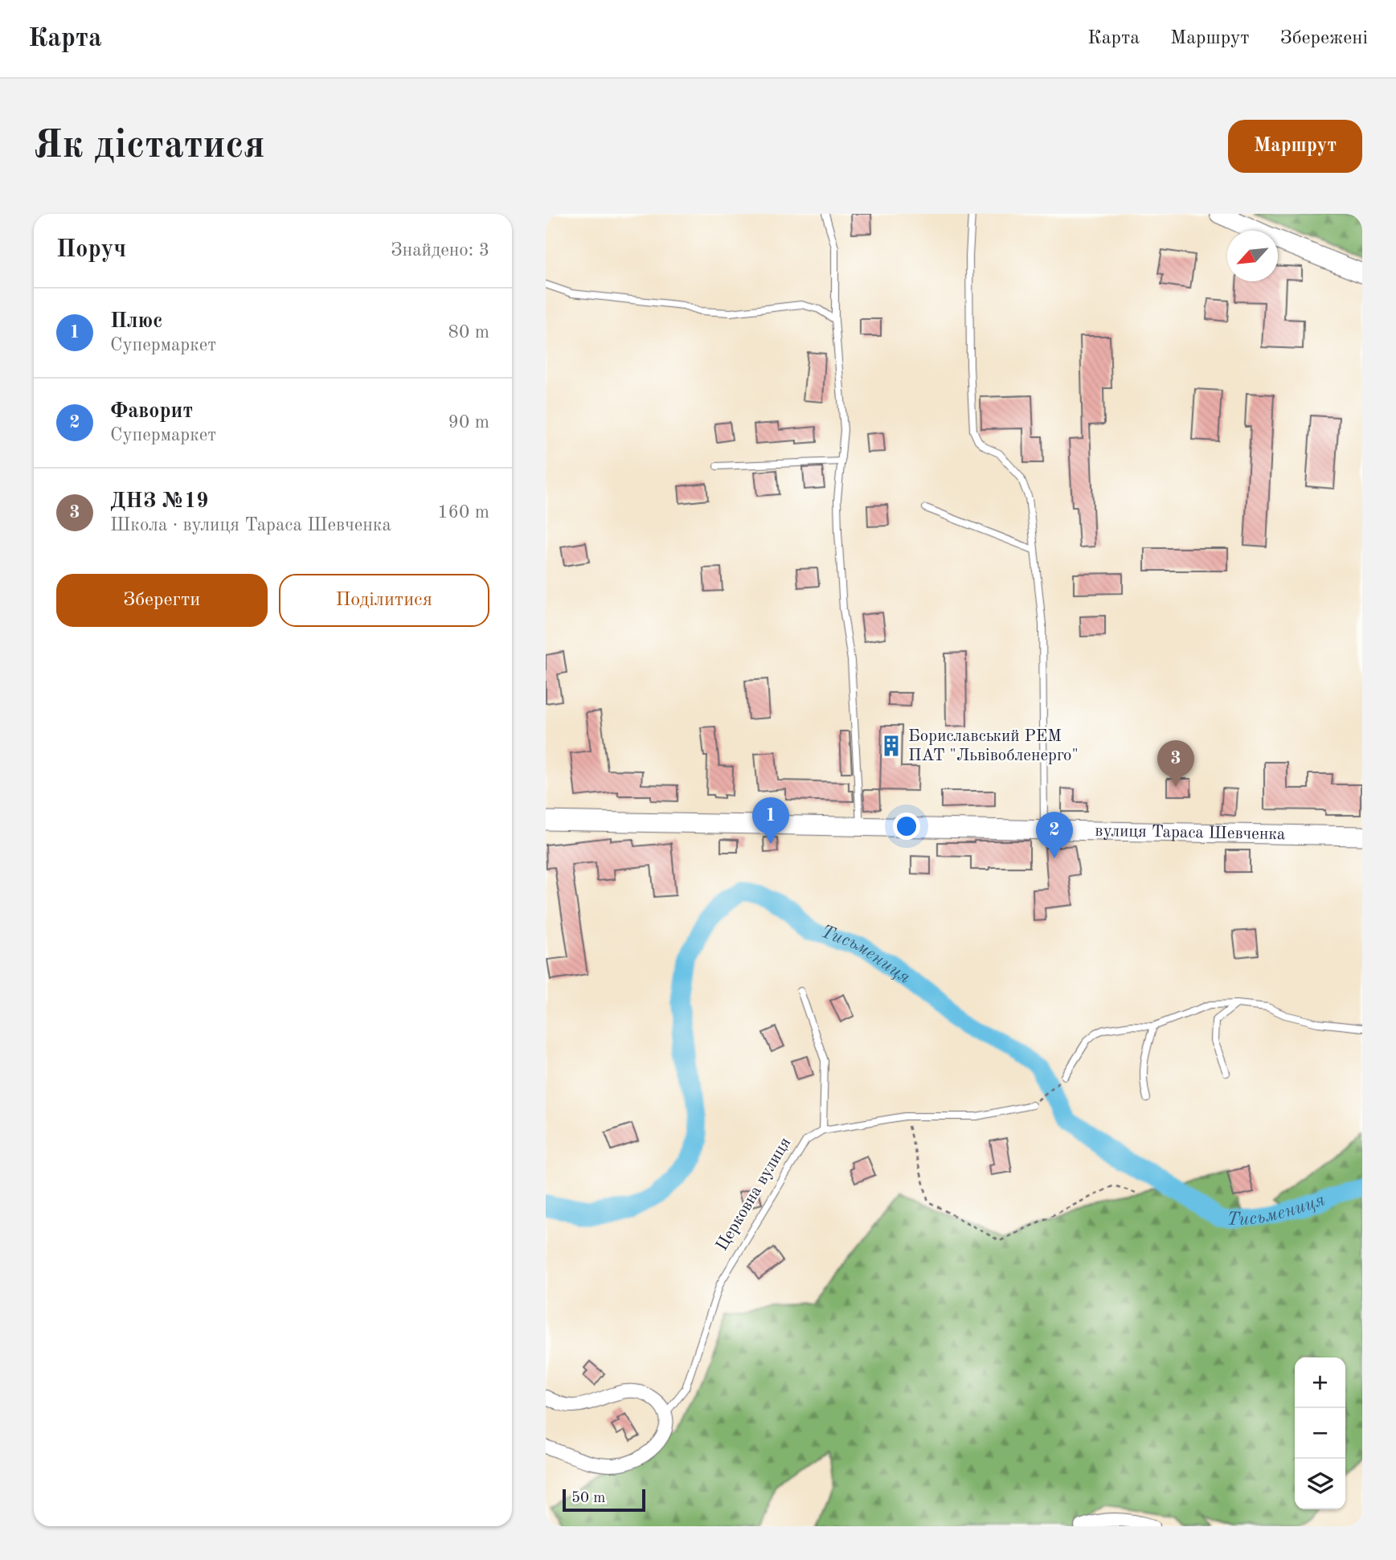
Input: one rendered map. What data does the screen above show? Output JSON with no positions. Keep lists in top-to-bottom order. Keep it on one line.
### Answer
{"streets":{"main road":["вулиця Тараса Шевченка"],"street":["Церковна вулиця"]},"water":["Тисьмениця"],"places":{"building":["Бориславський РЕМ ПАТ \"Львівобленерго\""]},"scale_bar":"50 m","north":"bottom left","page":{"header":"Карта","nav":["Карта","Маршрут","Збережені"],"buttons":["Маршрут",["Зберегти","Поділитися"]],"title":"Як дістатися","heading":["Поруч","Знайдено: 3"],"list":[{"mark":"1","name":"Плюс","note":"Супермаркет","value":"80 m"},{"mark":"2","name":"Фаворит","note":"Супермаркет","value":"90 m"},{"mark":"3","name":"ДНЗ №19","note":"Школа · вулиця Тараса Шевченка","value":"160 m"}],"pins":["3","1","2"],"map_buttons":["+","−"],"scale":"50 m"}}
